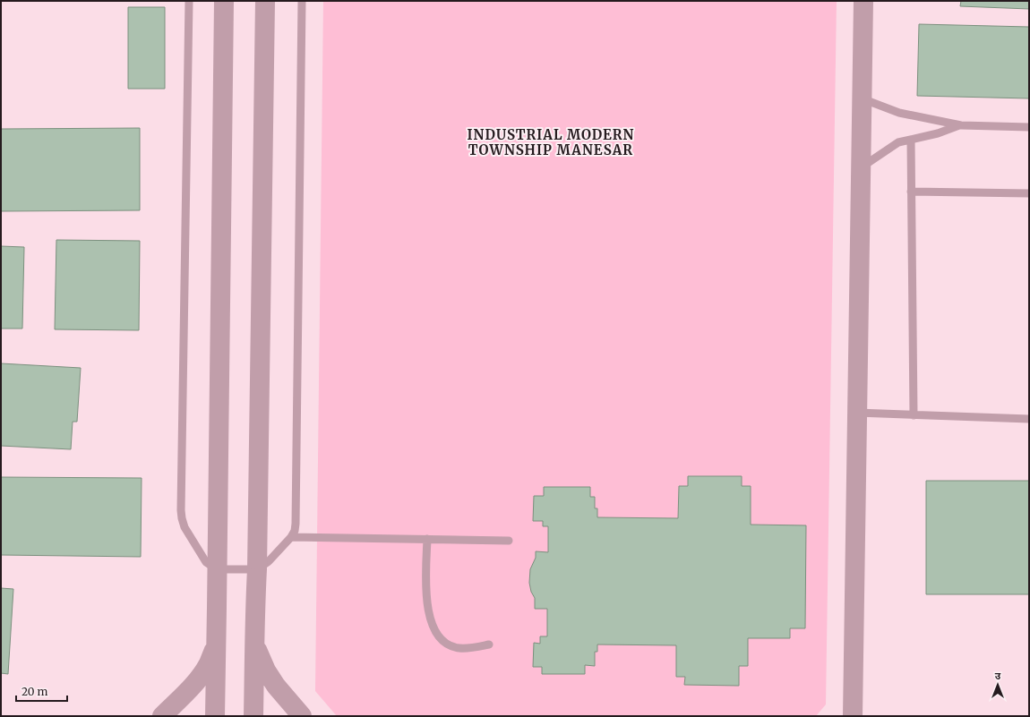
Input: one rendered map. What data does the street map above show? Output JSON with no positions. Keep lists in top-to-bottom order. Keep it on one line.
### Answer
{"districts":["INDUSTRIAL MODERN TOWNSHIP MANESAR"],"scale_bar":"20 m","north":"top"}
